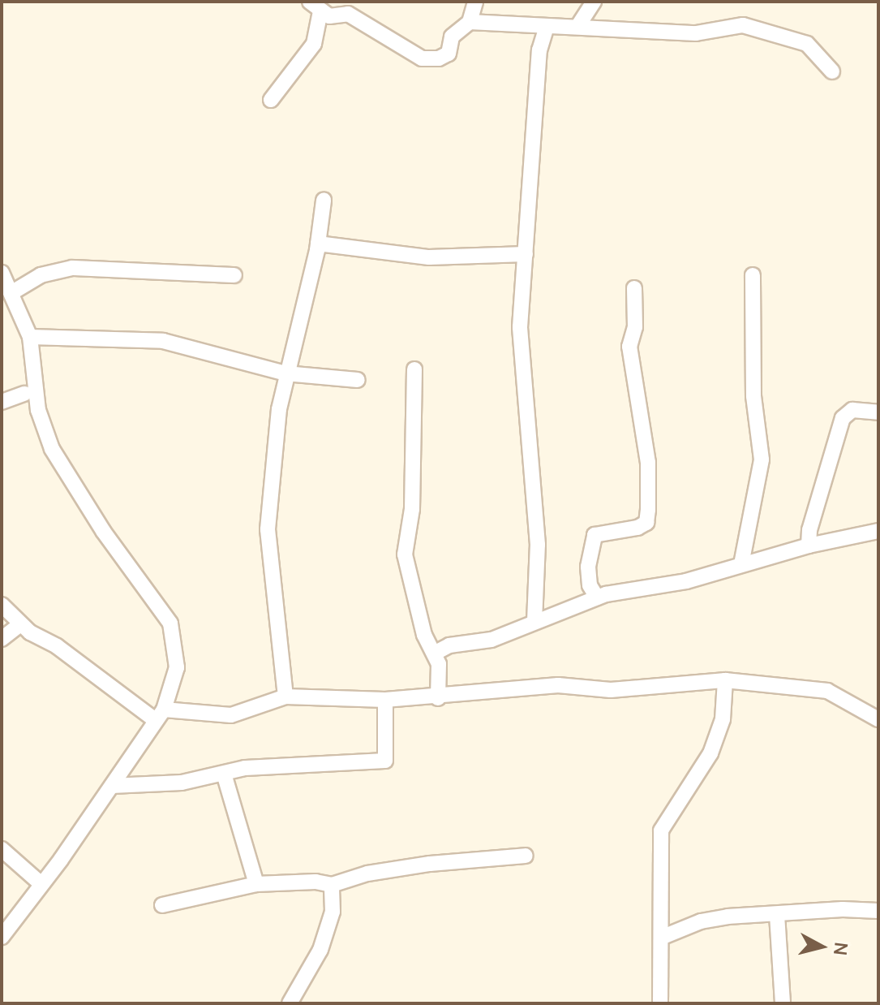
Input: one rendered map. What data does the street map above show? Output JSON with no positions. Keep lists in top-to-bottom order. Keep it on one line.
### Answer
{"north":"right"}
